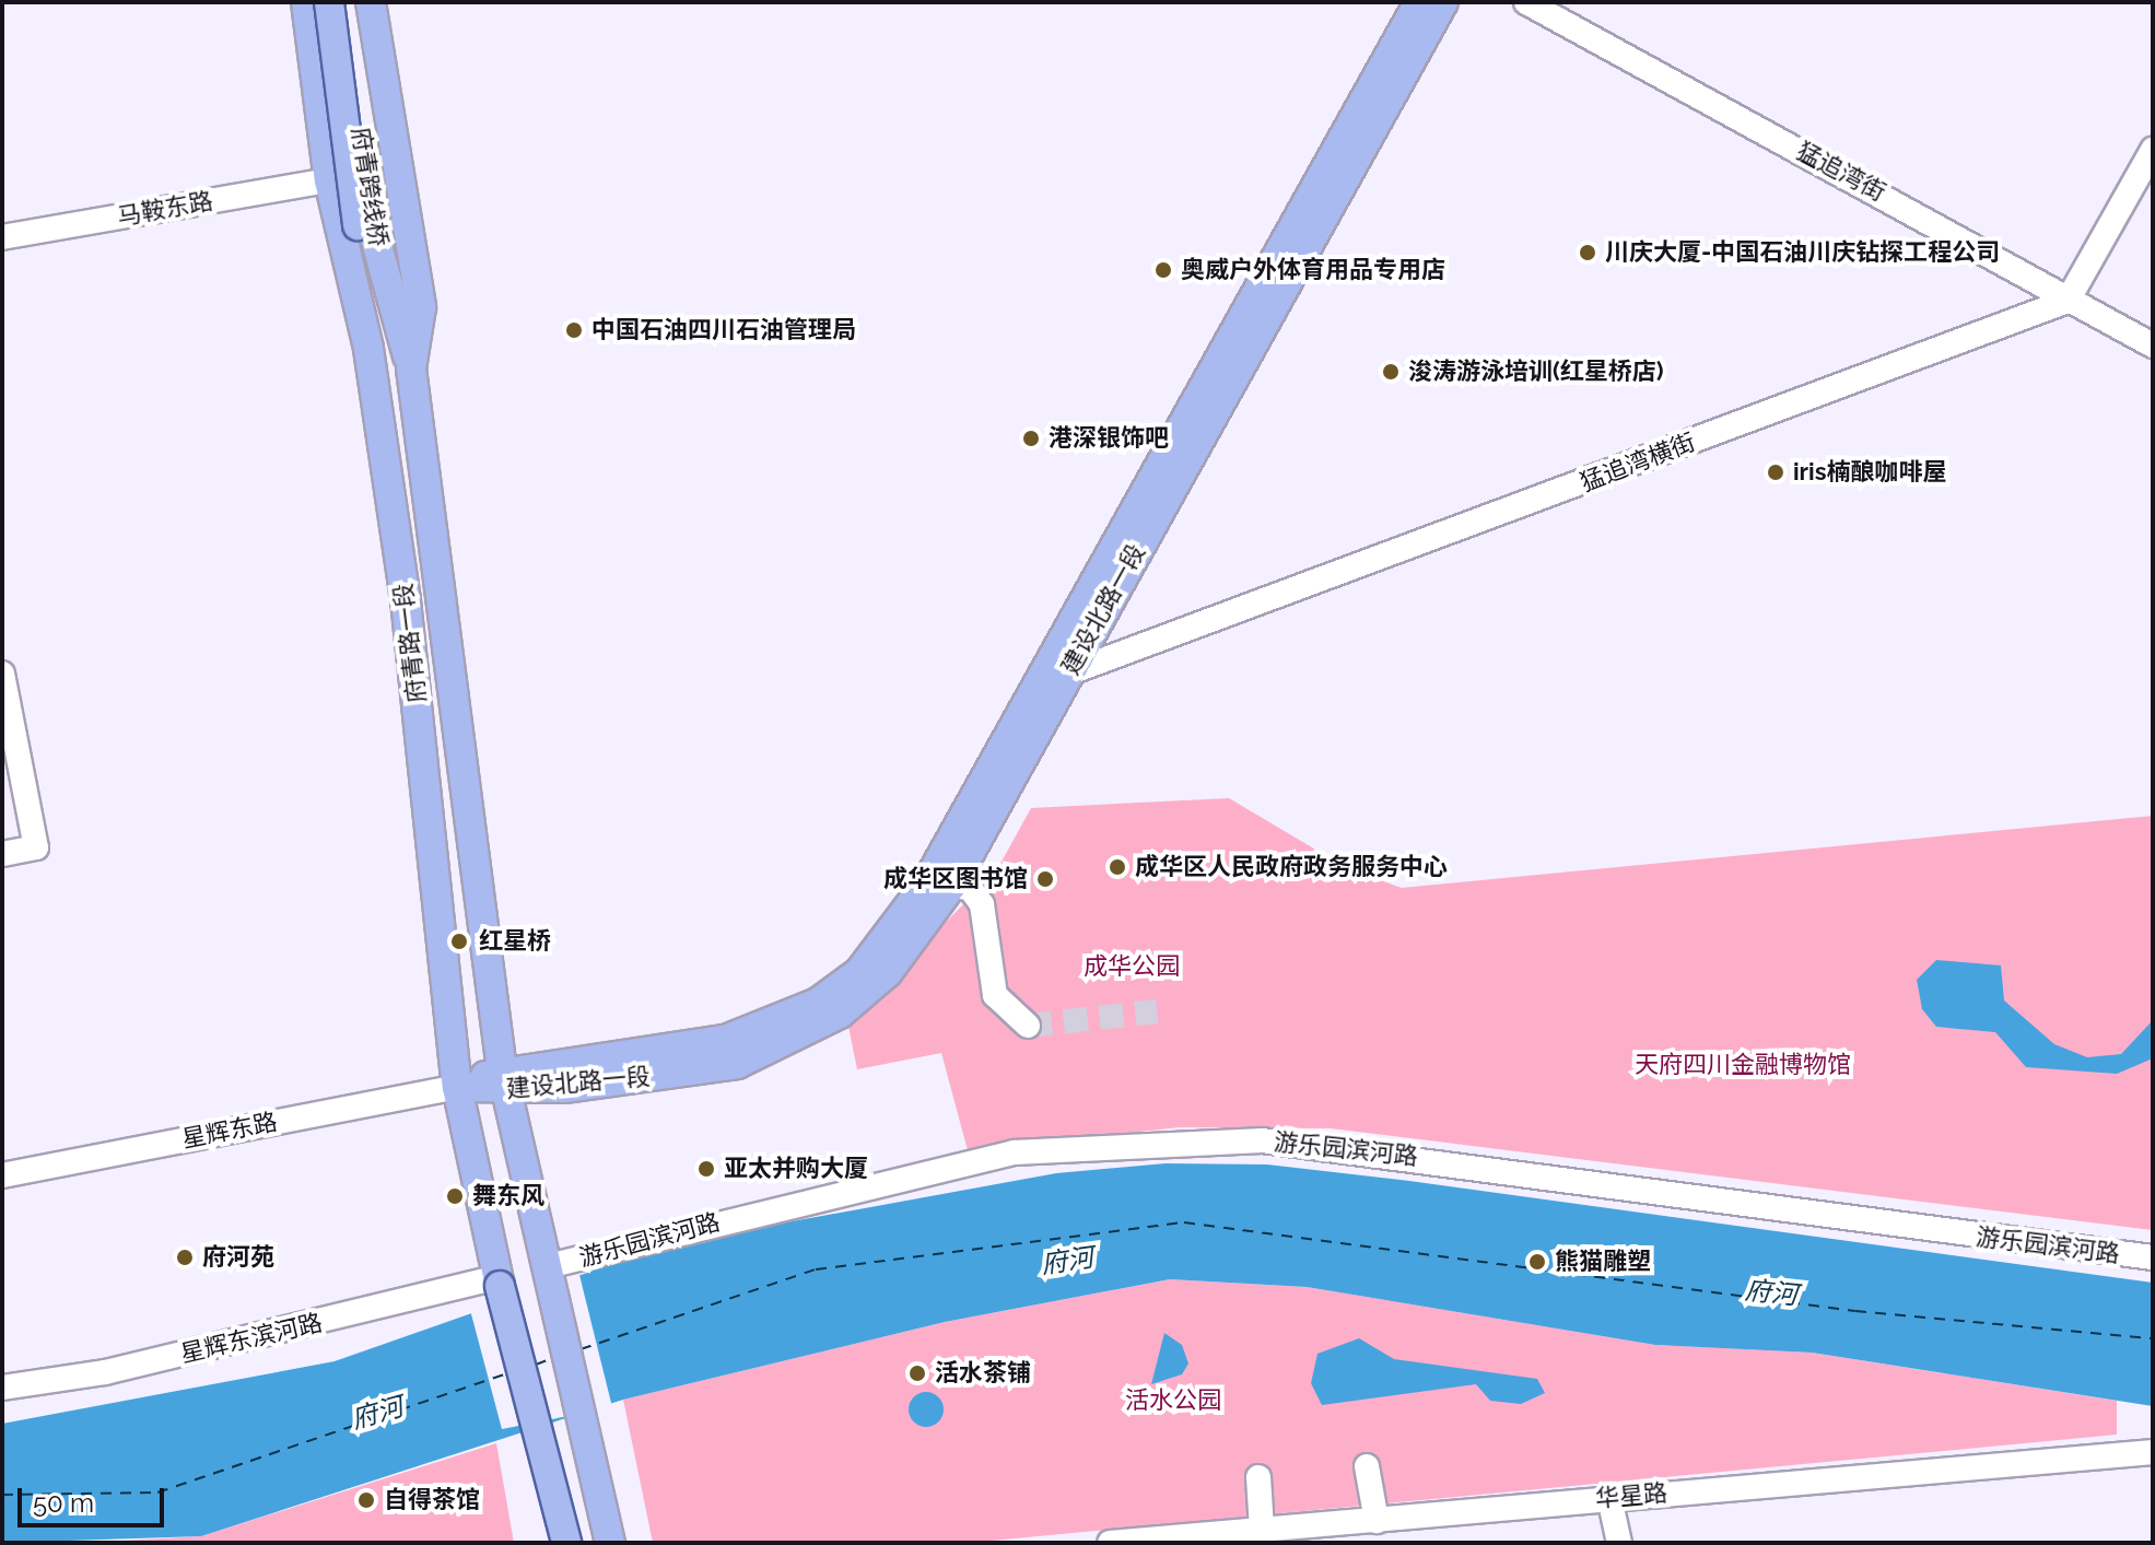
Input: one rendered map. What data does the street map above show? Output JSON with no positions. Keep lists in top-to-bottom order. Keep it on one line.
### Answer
{"streets":{"main road":["府青跨线桥","建设北路一段","府青路一段"],"street":["猛追湾街","马鞍东路","猛追湾横街","星辉东路","游乐园滨河路","星辉东滨河路","华星路"]},"crossings":[["猛追湾街","猛追湾横街"],["府青跨线桥","府青路一段"],["马鞍东路","府青路一段"],["猛追湾横街","建设北路一段"],["建设北路一段","府青路一段"],["建设北路一段","星辉东路"],["府青路一段","星辉东路"],["府青路一段","游乐园滨河路"],["府青路一段","星辉东滨河路"]],"water":["府河"],"parks":["成华公园","天府四川金融博物馆","活水公园"],"places":["川庆大厦-中国石油川庆钻探工程公司","奥威户外体育用品专用店","中国石油四川石油管理局","浚涛游泳培训(红星桥店)","港深银饰吧","iris楠酿咖啡屋","成华区人民政府政务服务中心","成华区图书馆","红星桥","亚太并购大厦","舞东风","府河苑","熊猫雕塑","活水茶铺","自得茶馆"],"scale_bar":"50 m"}
